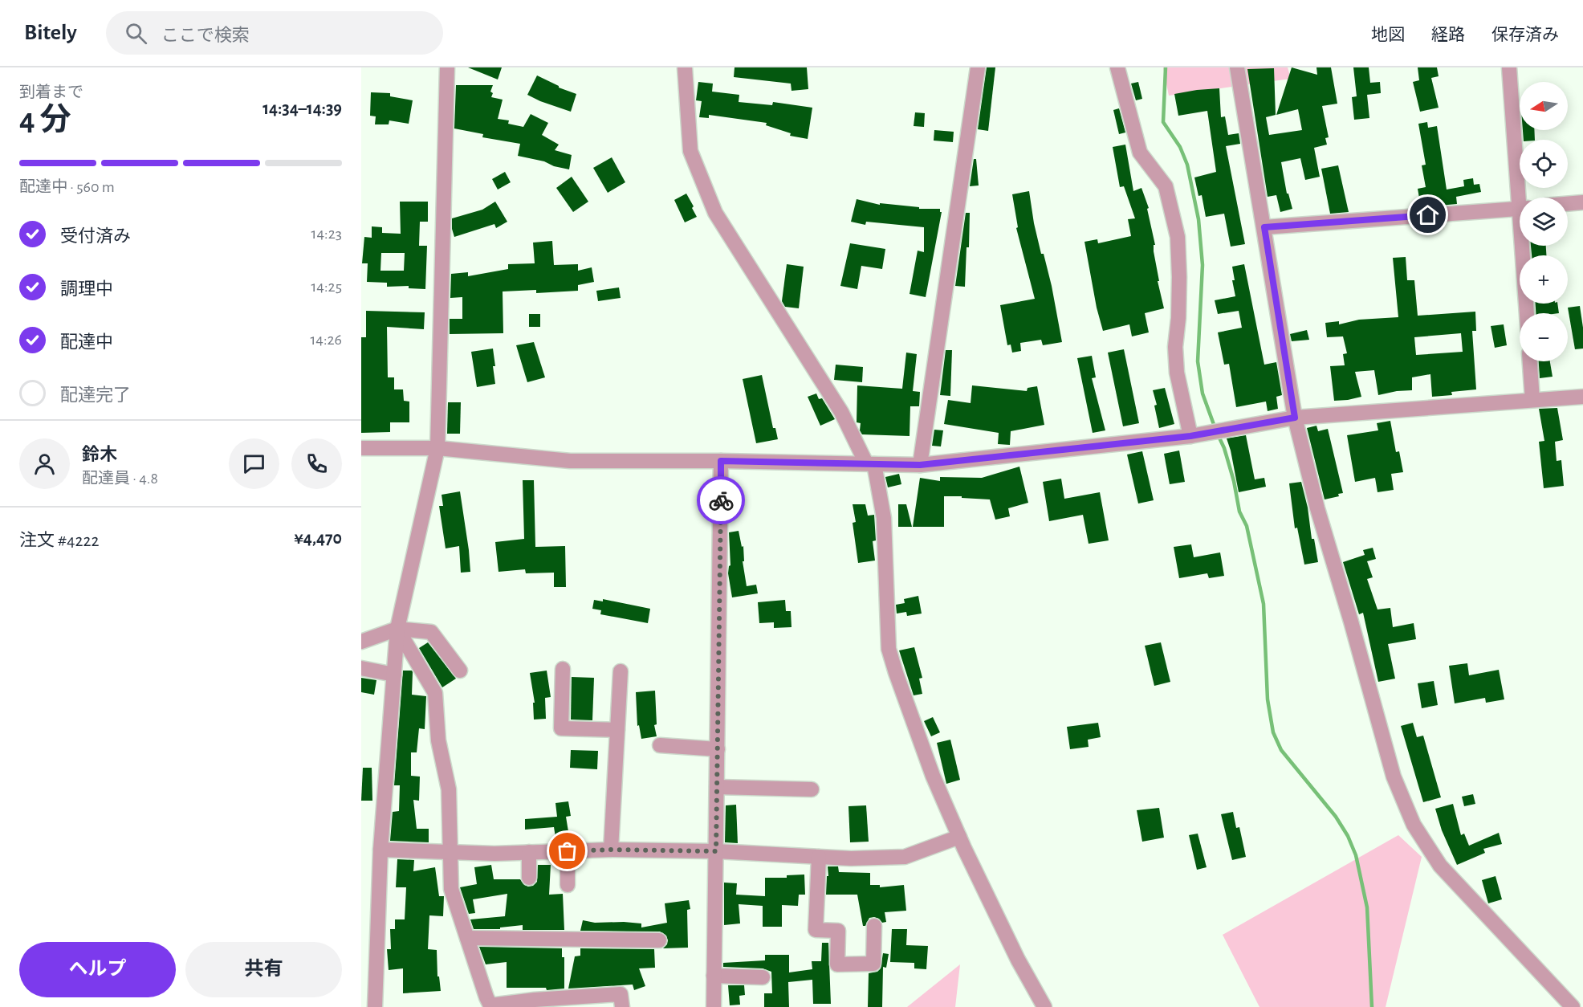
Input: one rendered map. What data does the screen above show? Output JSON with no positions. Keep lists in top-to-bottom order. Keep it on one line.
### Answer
{"north":"left","page":{"header":"Bitely","search":"ここで検索","nav":["地図","経路","保存済み"],"heading":["4 分","到着まで","14:34–14:39"],"panel":["鈴木","配達員 · 4.8","注文 #4222","¥4,470"],"map_buttons":["+","−"],"bar":"配達中 · 560 m","list":[["受付済み","14:23"],["調理中","14:25"],["配達中","14:26"],"配達完了"],"buttons":["ヘルプ","共有"]}}
